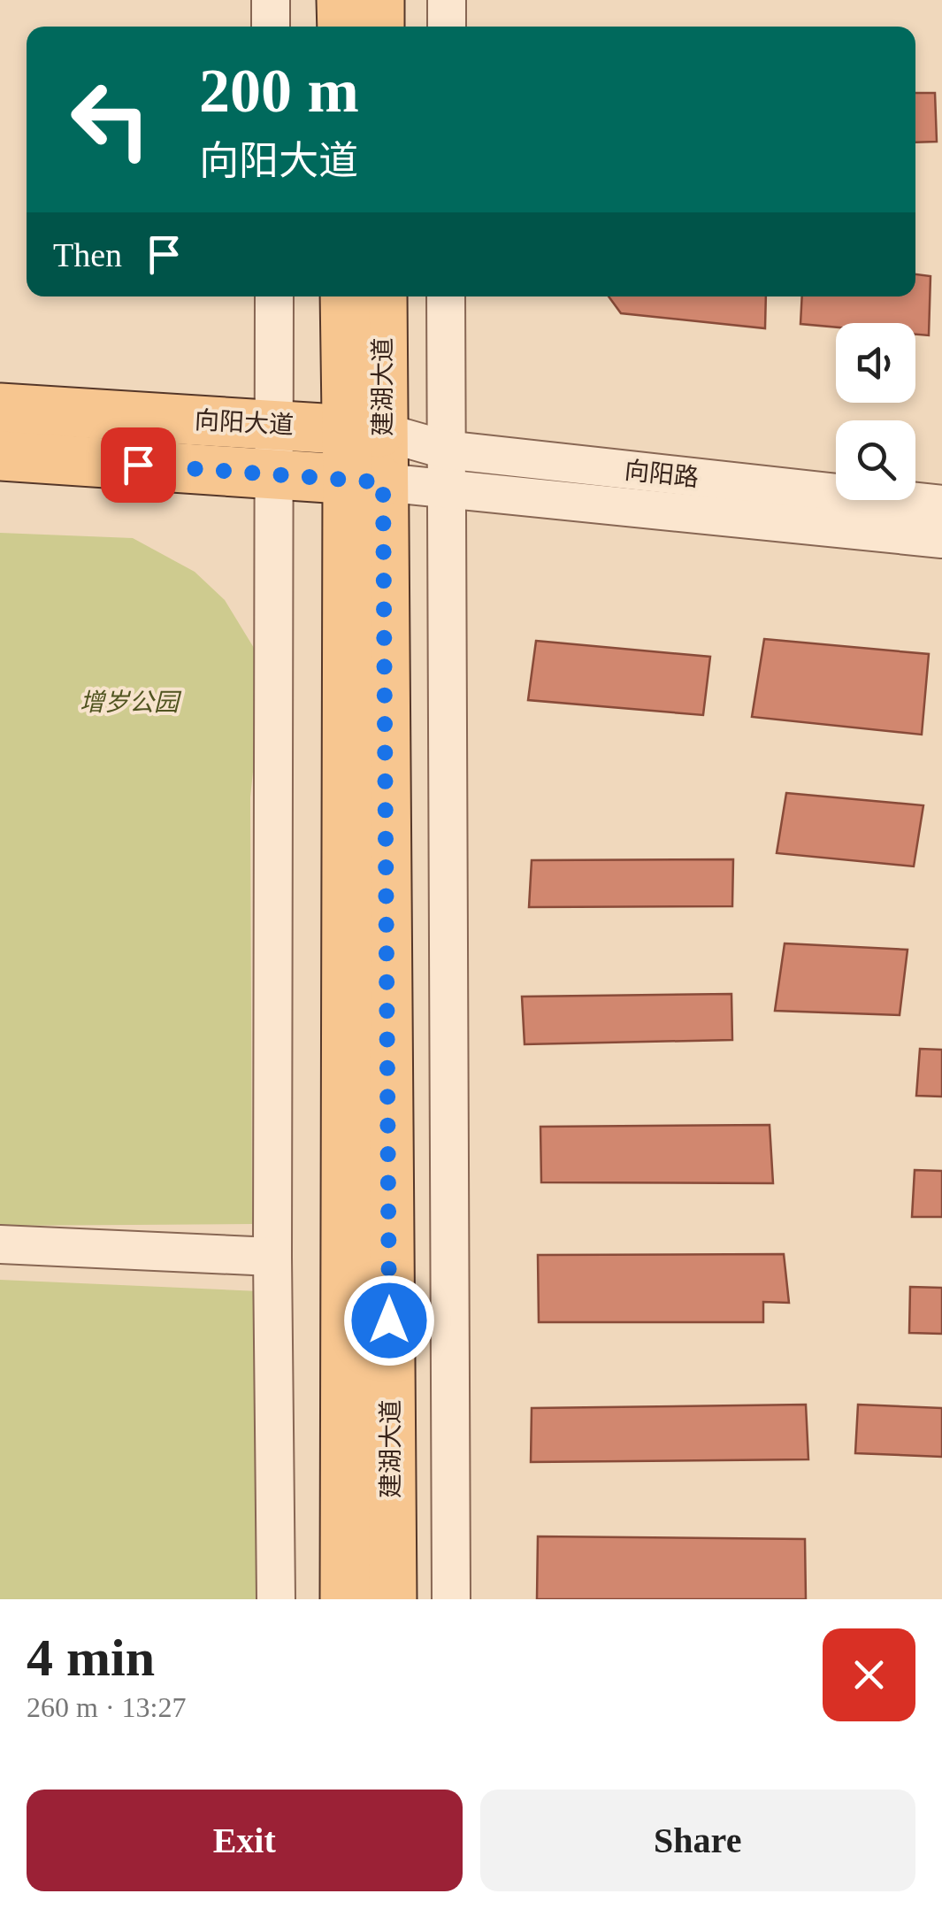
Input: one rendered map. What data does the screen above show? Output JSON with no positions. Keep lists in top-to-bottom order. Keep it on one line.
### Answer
{"streets":{"main road":["建湖大道","向阳大道"],"street":["向阳路"]},"crossings":[["建湖大道","向阳大道"],["建湖大道","向阳路"],["向阳大道","向阳路"]],"parks":["增岁公园"],"page":{"turn":["200 m","向阳大道"],"then":"Then","heading":["4 min","260 m · 13:27"],"buttons":["Exit","Share"]}}
